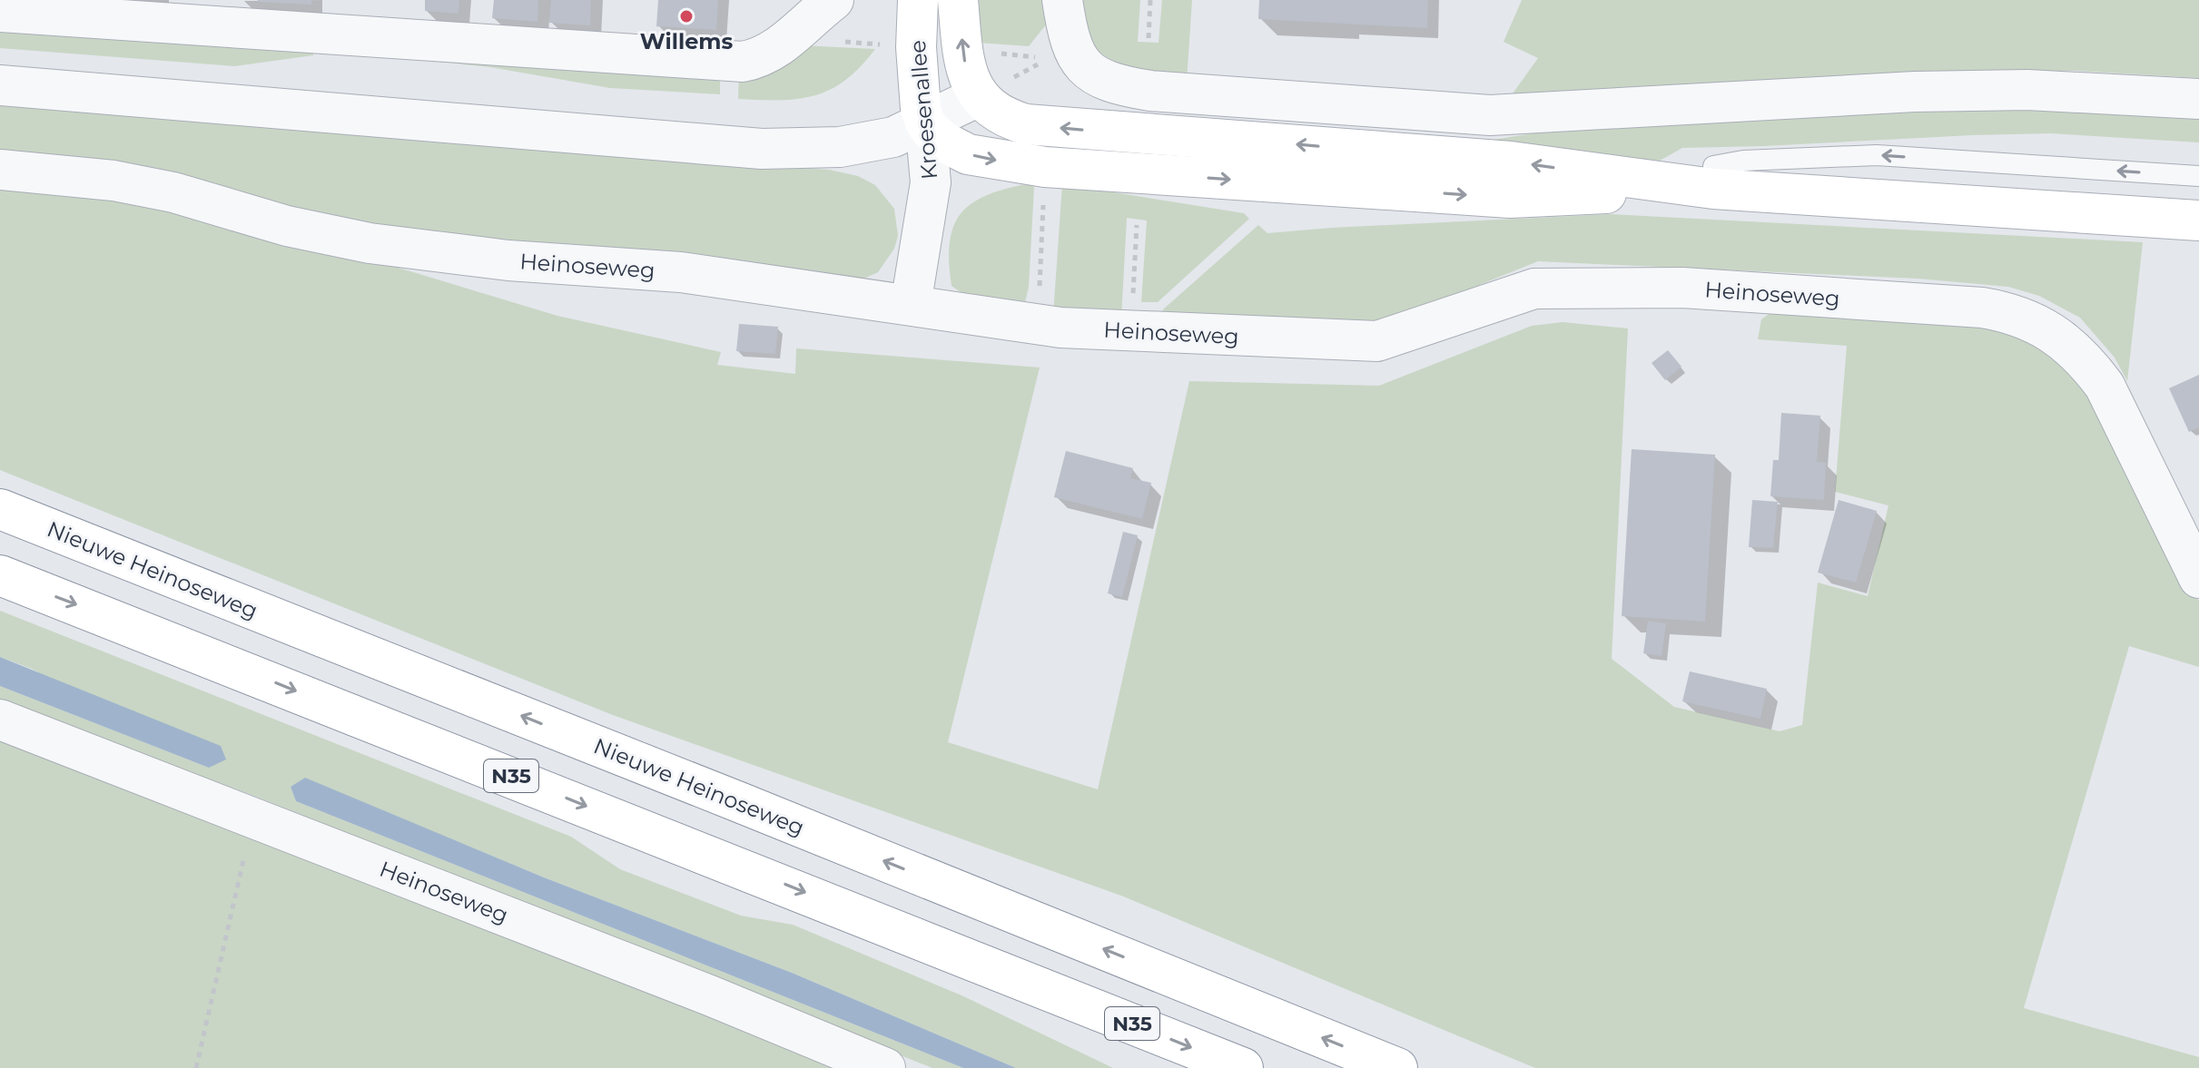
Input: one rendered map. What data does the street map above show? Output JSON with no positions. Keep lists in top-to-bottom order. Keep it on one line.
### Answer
{"streets":{"main road":["Kroesenallee","Nieuwe Heinoseweg","N35"],"street":["Heinoseweg"]},"crossings":[["Kroesenallee","Heinoseweg"]],"places":["Willems"]}
